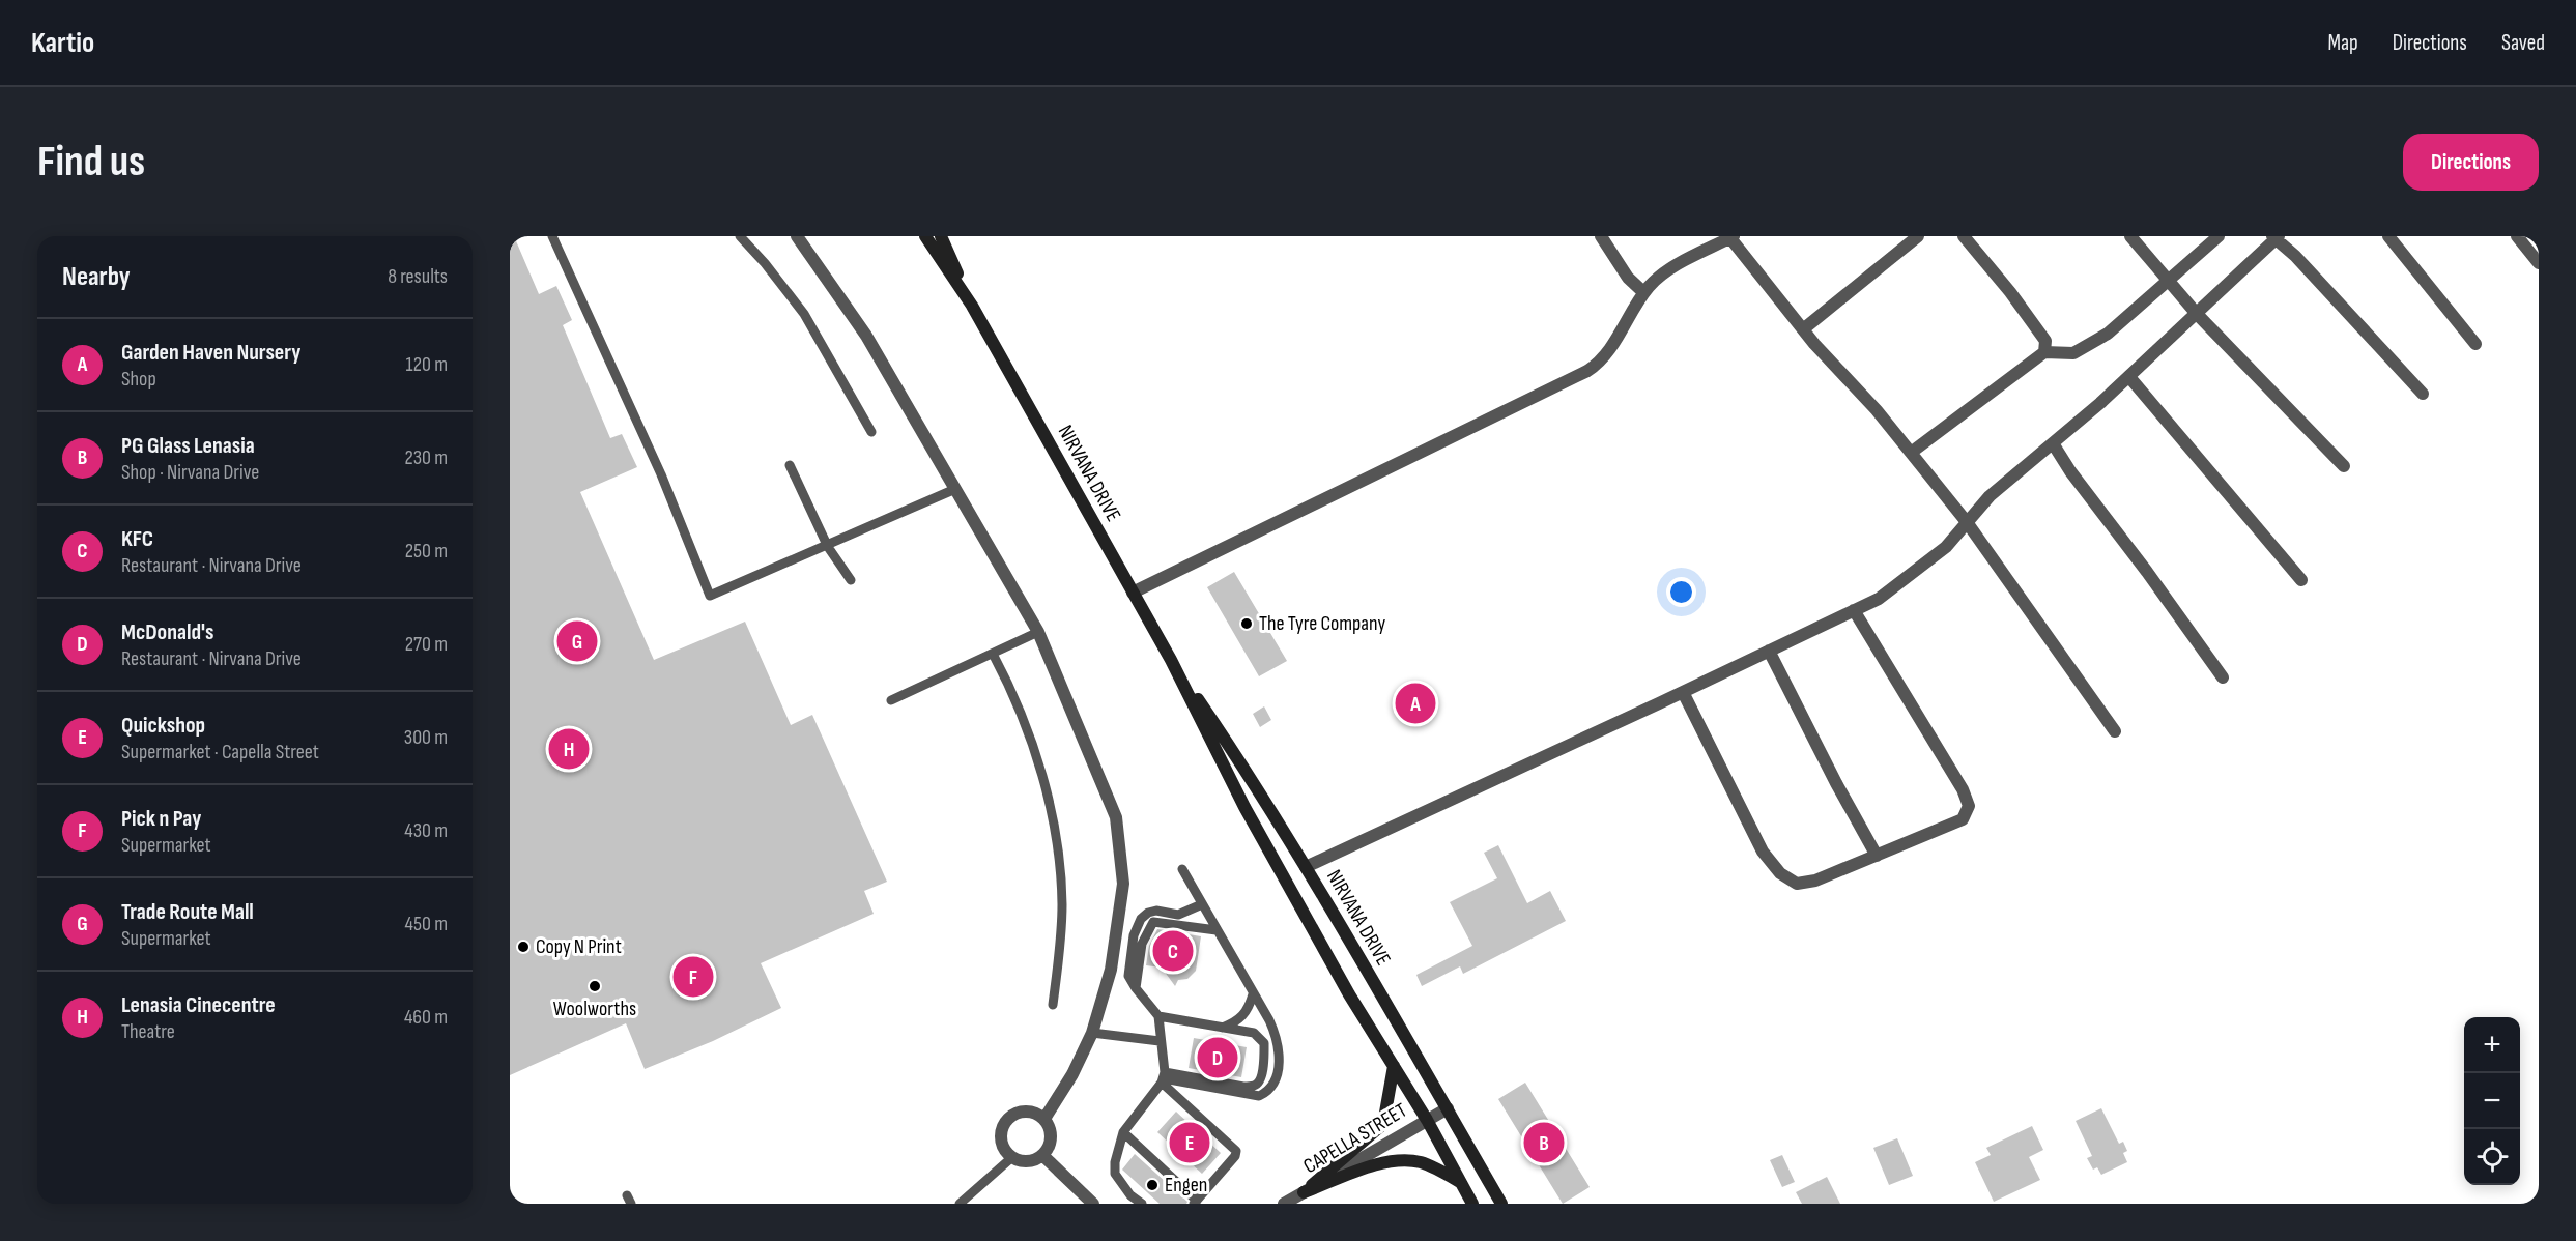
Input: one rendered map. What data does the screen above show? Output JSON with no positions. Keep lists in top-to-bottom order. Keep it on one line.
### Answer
{"streets":{"main road":["NIRVANA DRIVE"],"street":["CAPELLA STREET"]},"crossings":[["NIRVANA DRIVE","CAPELLA STREET"]],"places":["The Tyre Company","Copy N Print","Woolworths","Engen"],"page":{"header":"Kartio","nav":["Map","Directions","Saved"],"buttons":"Directions","title":"Find us","heading":["Nearby","8 results"],"list":[{"mark":"A","name":"Garden Haven Nursery","note":"Shop","value":"120 m"},{"mark":"B","name":"PG Glass Lenasia","note":"Shop · Nirvana Drive","value":"230 m"},{"mark":"C","name":"KFC","note":"Restaurant · Nirvana Drive","value":"250 m"},{"mark":"D","name":"McDonald's","note":"Restaurant · Nirvana Drive","value":"270 m"},{"mark":"E","name":"Quickshop","note":"Supermarket · Capella Street","value":"300 m"},{"mark":"F","name":"Pick n Pay","note":"Supermarket","value":"430 m"},{"mark":"G","name":"Trade Route Mall","note":"Supermarket","value":"450 m"},{"mark":"H","name":"Lenasia Cinecentre","note":"Theatre","value":"460 m"}],"pins":["G","A","H","C","F","D","B","E"],"map_buttons":["+","−"]}}
